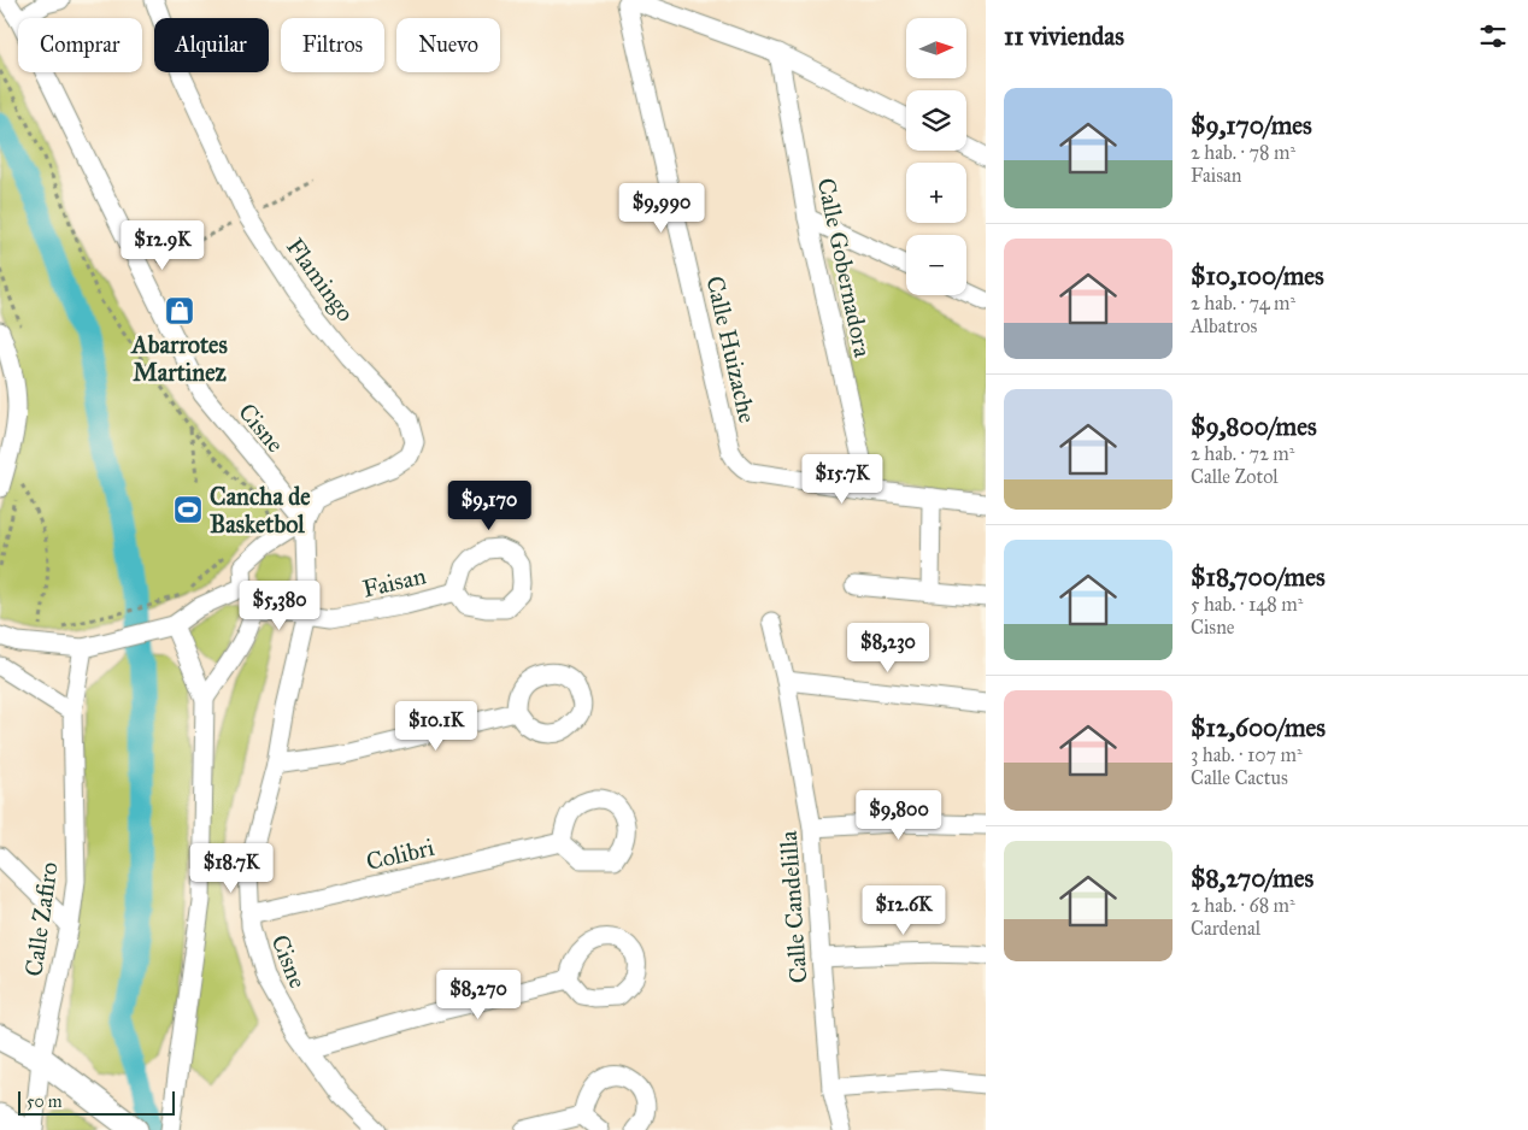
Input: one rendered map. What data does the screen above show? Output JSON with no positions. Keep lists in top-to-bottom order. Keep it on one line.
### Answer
{"streets":{"street":["Calle Gobernadora","Flamingo","Calle Huizache","Cisne","Faisan","Colibri","Calle Candelilla","Calle Zafiro"]},"crossings":[["Calle Gobernadora","Calle Huizache"],["Flamingo","Cisne"],["Cisne","Faisan"],["Cisne","Colibri"]],"places":{"shop":["Abarrotes Martinez"],"sports":["Cancha de Basketbol"]},"scale_bar":"50 m","north":"right","page":{"heading":"11 viviendas","map_buttons":["+","−"],"chip":["Comprar","Alquilar","Filtros","Nuevo"],"list":[{"name":"$9,170/mes","note":"2 hab. · 78 m² · Faisan"},{"name":"$10,100/mes","note":"2 hab. · 74 m² · Albatros"},{"name":"$9,800/mes","note":"2 hab. · 72 m² · Calle Zotol"},{"name":"$18,700/mes","note":"5 hab. · 148 m² · Cisne"},{"name":"$12,600/mes","note":"3 hab. · 107 m² · Calle Cactus"},{"name":"$8,270/mes","note":"2 hab. · 68 m² · Cardenal"}],"price":["$9,990","$12.9K","$15.7K","$9,170","$5,380","$8,230","$10.1K","$9,800","$18.7K","$12.6K","$8,270"],"scale":"50 m"}}
